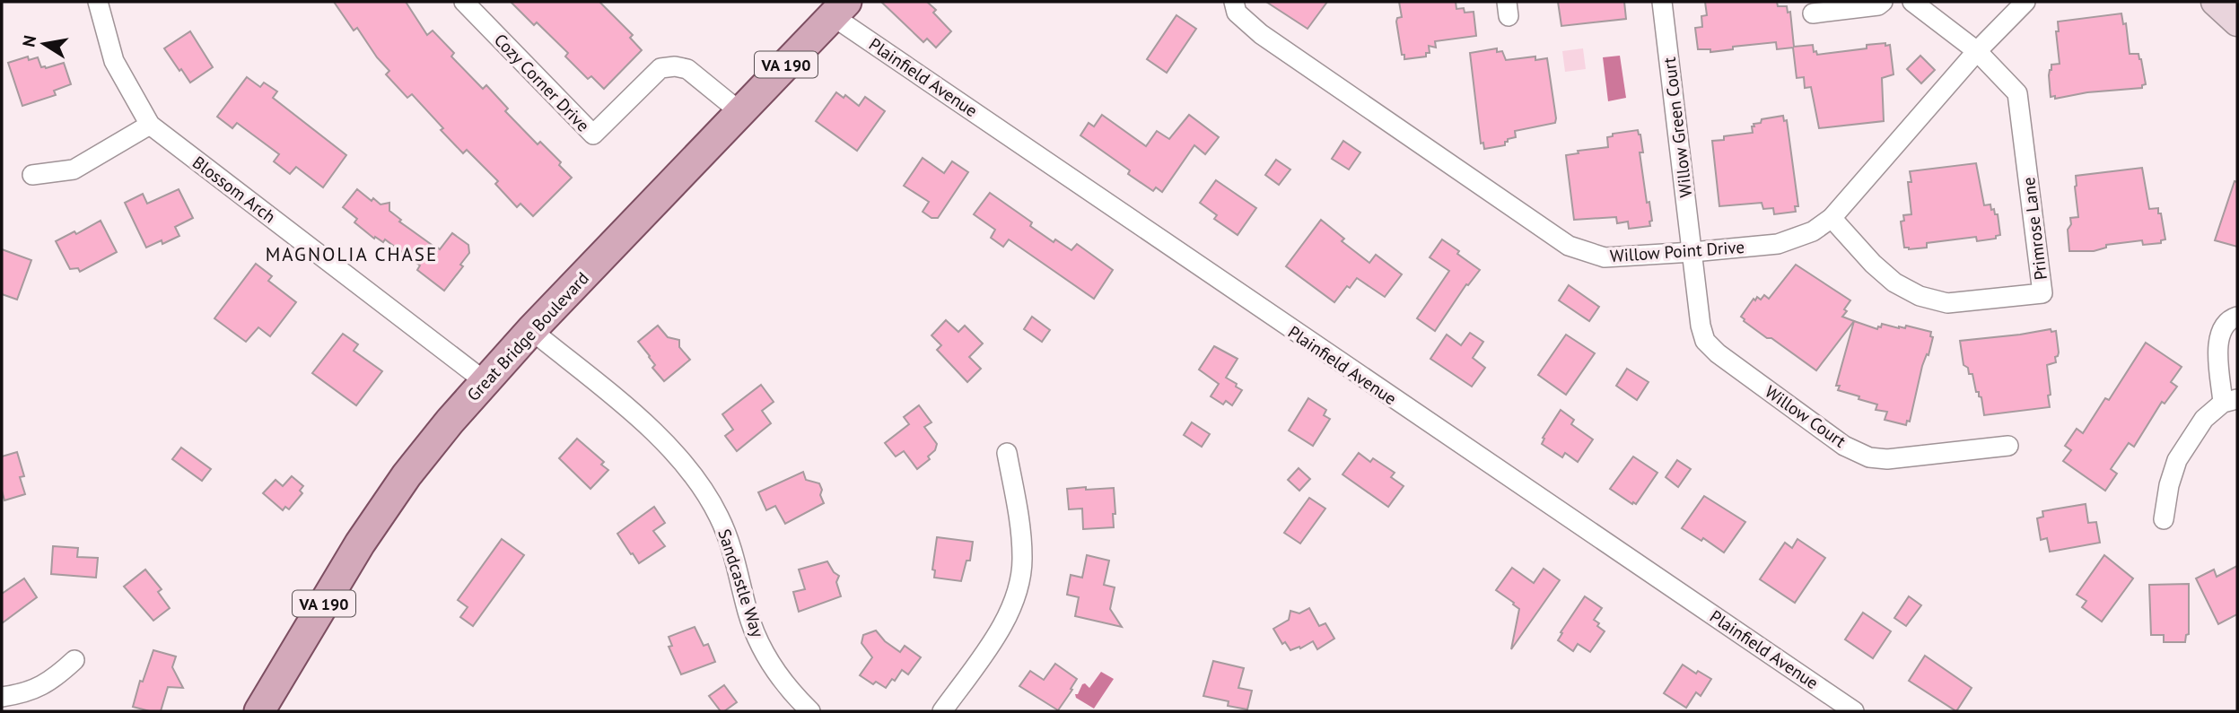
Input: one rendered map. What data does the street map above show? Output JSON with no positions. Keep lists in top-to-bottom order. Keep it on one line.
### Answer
{"streets":{"main road":["VA 190","Great Bridge Boulevard"],"street":["Plainfield Avenue","Cozy Corner Drive","Willow Green Court","Blossom Arch","Primrose Lane","Willow Point Drive","Willow Court","Sandcastle Way"]},"crossings":[["Plainfield Avenue","Great Bridge Boulevard"],["Cozy Corner Drive","Great Bridge Boulevard"],["Willow Green Court","Willow Point Drive"],["Willow Green Court","Willow Court"],["Blossom Arch","Great Bridge Boulevard"],["Primrose Lane","Willow Point Drive"],["Willow Point Drive","Willow Court"],["Great Bridge Boulevard","Sandcastle Way"]],"districts":["MAGNOLIA CHASE"],"north":"left"}
